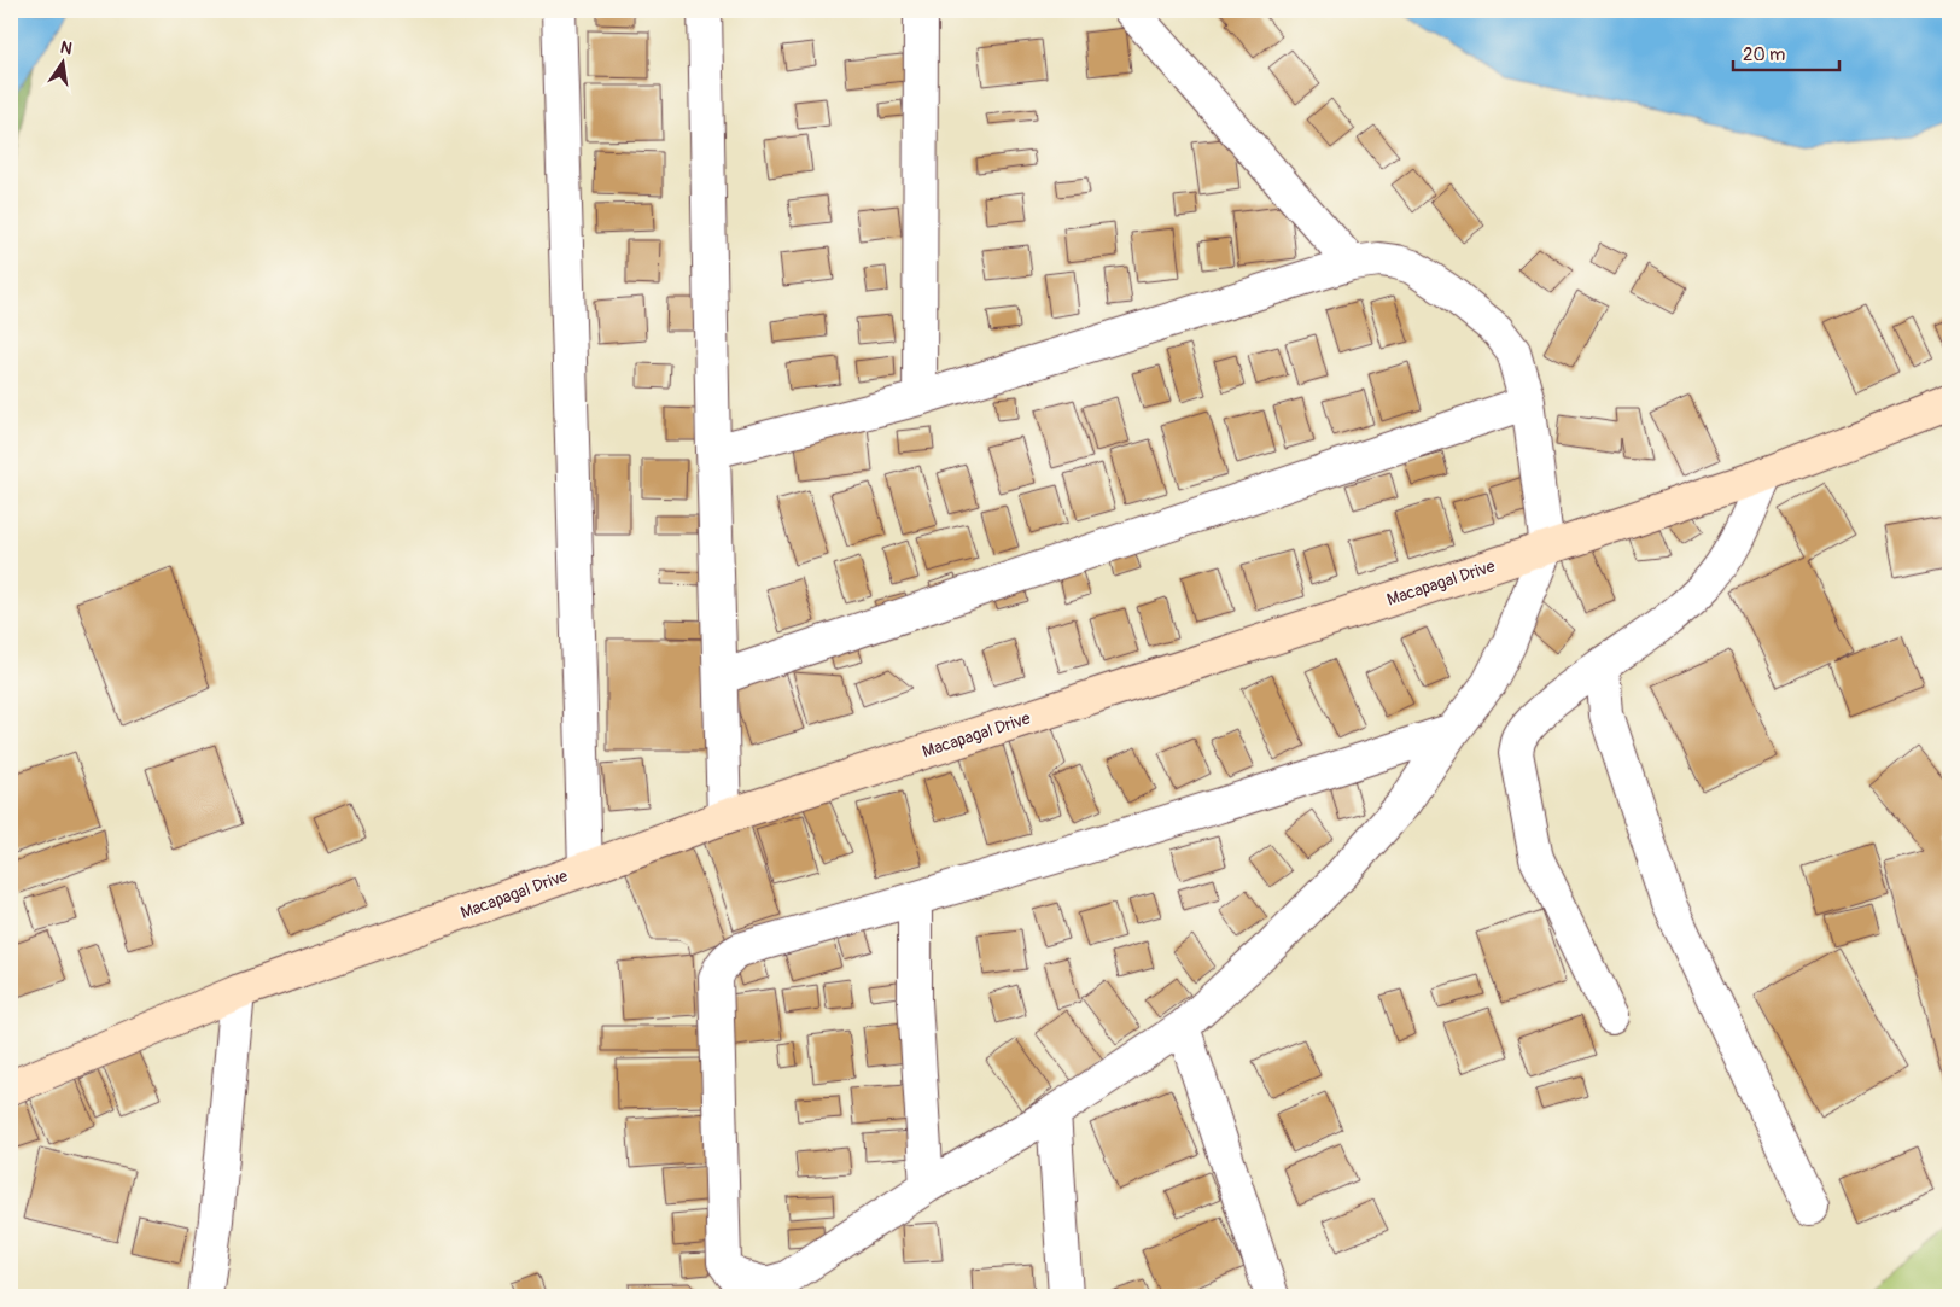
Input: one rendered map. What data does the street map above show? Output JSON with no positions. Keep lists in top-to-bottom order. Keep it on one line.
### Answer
{"streets":{"main road":["Macapagal Drive"]},"scale_bar":"20 m","north":"top"}
